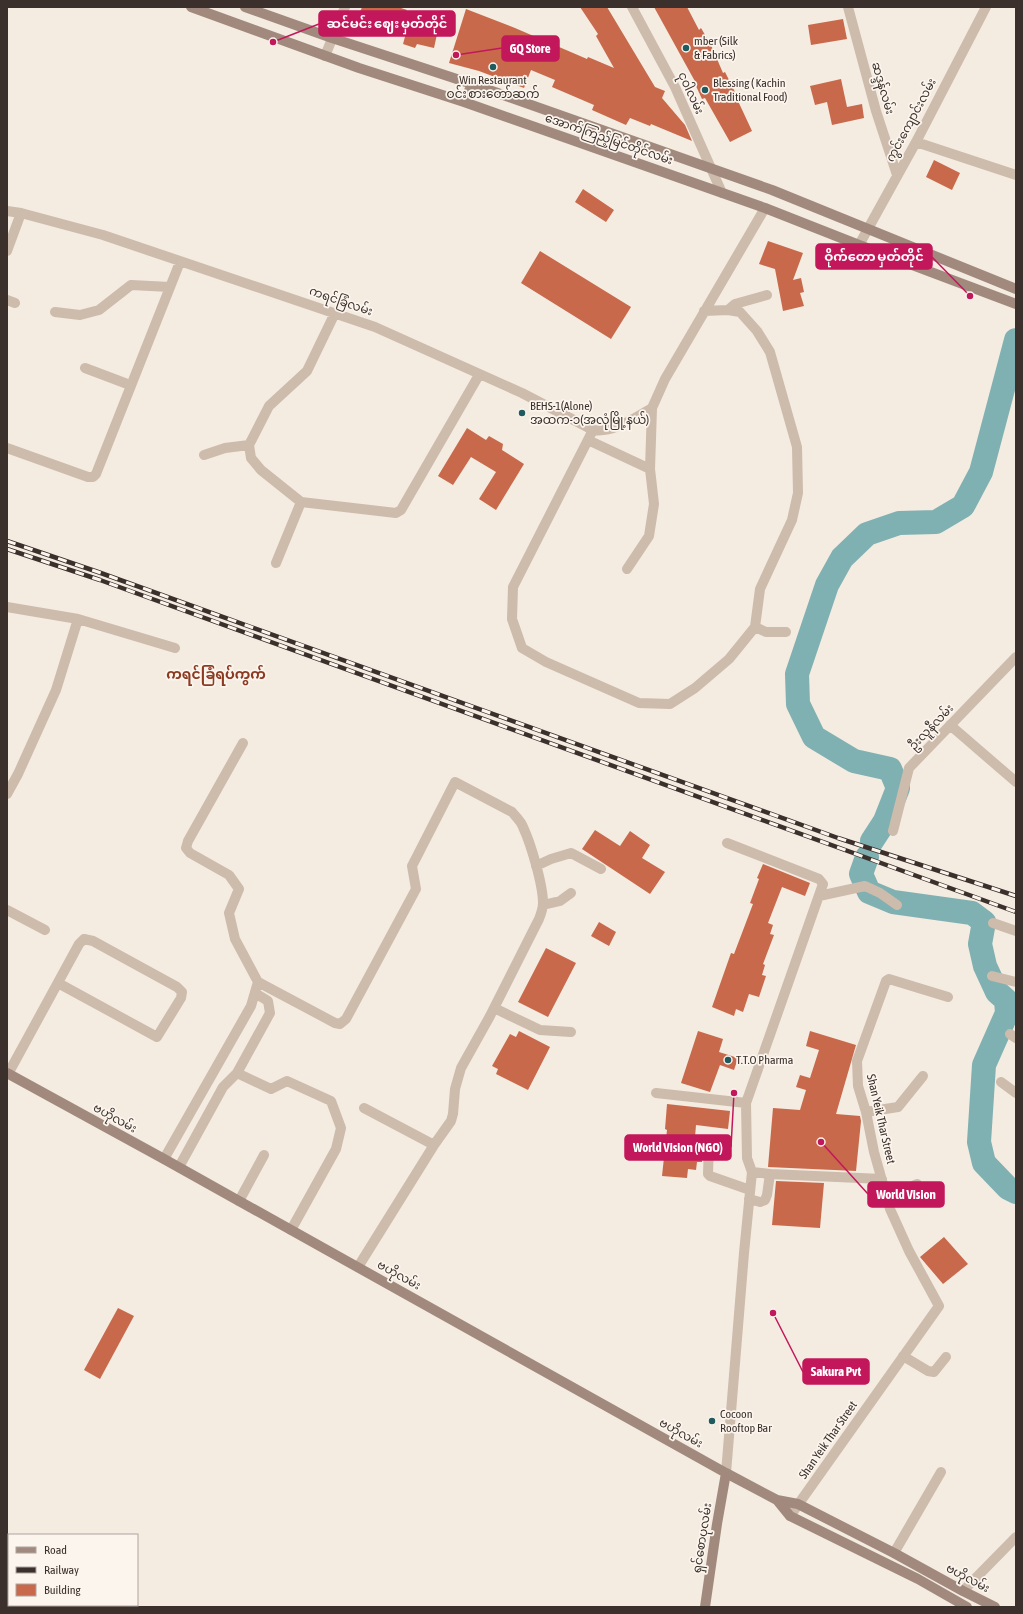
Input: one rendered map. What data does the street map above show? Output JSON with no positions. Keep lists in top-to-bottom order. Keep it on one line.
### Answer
{"streets":{"main road":["အောက်ကြည့်မြင်တိုင်လမ်း","ဗဟိုလမ်း","ရှင်စောပုလမ်း"],"street":["ဆဒ္ဒန်လမ်း","ငုဝါလမ်း","ကွင်းကျောင်းလမ်း","ကရင်ခြံလမ်း","ဦးလူနီလမ်း","Shan Yeik Thar Street"]},"crossings":[["ဆဒ္ဒန်လမ်း","ကွင်းကျောင်းလမ်း"],["ငုဝါလမ်း","အောက်ကြည့်မြင်တိုင်လမ်း"],["ကွင်းကျောင်းလမ်း","အောက်ကြည့်မြင်တိုင်လမ်း"],["ဗဟိုလမ်း","Shan Yeik Thar Street"],["ဗဟိုလမ်း","ရှင်စောပုလမ်း"]],"districts":["ကရင်ခြံရပ်ကွက်"],"places":["ဆင်မင်း ဈေး မှတ်တိုင်","mber (Silk & Fabrics)","GQ Store","Win Restaurant ဝင်း စားတော်ဆက်","Blessing ( Kachin Traditional Food)","ဝိုက်တော မှတ်တိုင်","BEHS-1(Alone) အထက-၁(အလုံမြို့နယ်)","T.T.O Pharma","World Vision (NGO)","World Vision","Sakura Pvt","Cocoon Rooftop Bar"],"legend":["Road","Railway","Building"]}
